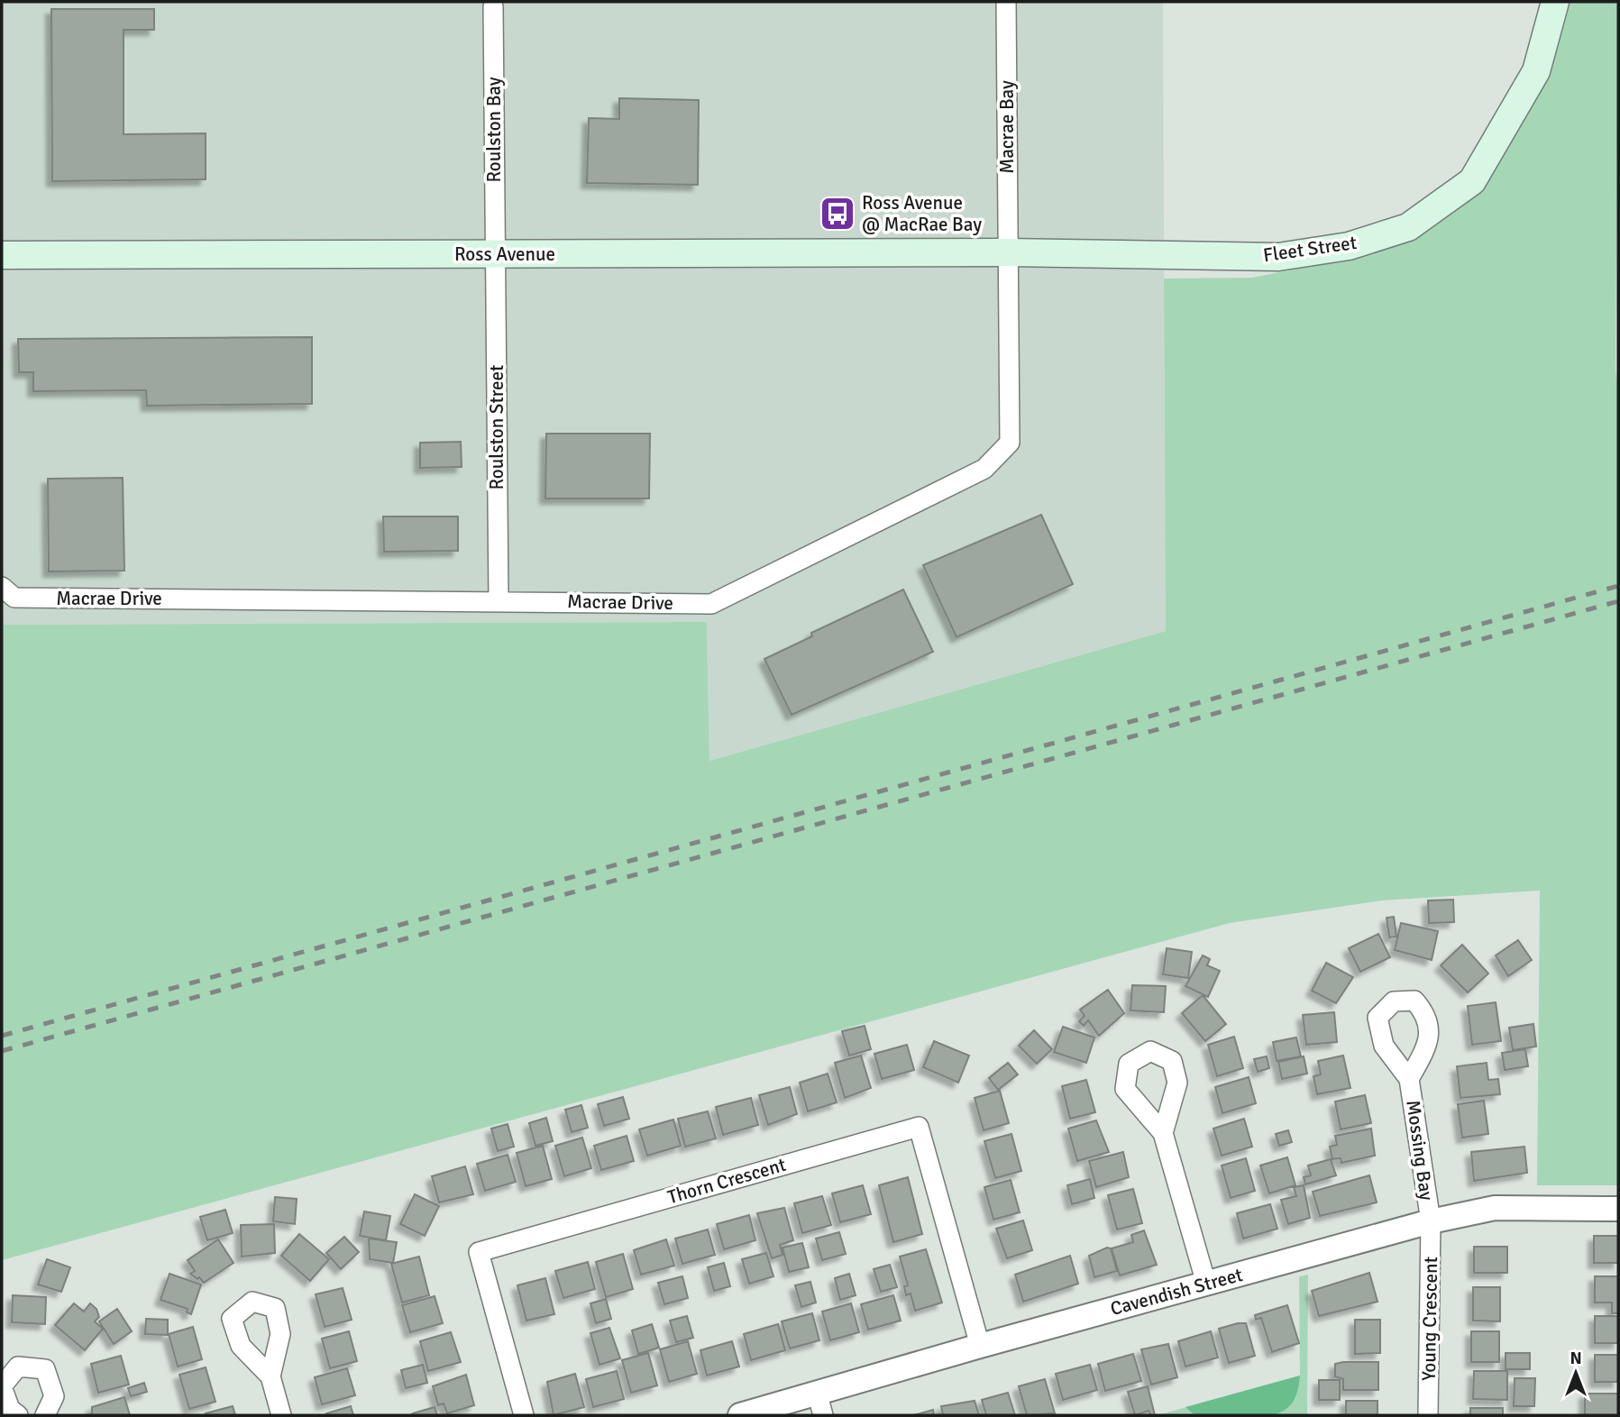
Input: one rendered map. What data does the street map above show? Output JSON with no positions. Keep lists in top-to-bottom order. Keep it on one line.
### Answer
{"streets":{"main road":["Fleet Street","Ross Avenue"],"street":["Macrae Bay","Roulston Bay","Roulston Street","Macrae Drive","Mossing Bay","Thorn Crescent","Cavendish Street","Young Crescent"]},"crossings":[["Macrae Bay","Fleet Street"],["Macrae Bay","Ross Avenue"],["Macrae Bay","Macrae Drive"],["Roulston Bay","Ross Avenue"],["Roulston Bay","Roulston Street"],["Fleet Street","Ross Avenue"],["Fleet Street","Macrae Drive"],["Ross Avenue","Roulston Street"],["Ross Avenue","Macrae Drive"],["Roulston Street","Macrae Drive"],["Mossing Bay","Cavendish Street"],["Mossing Bay","Young Crescent"],["Thorn Crescent","Cavendish Street"],["Cavendish Street","Young Crescent"]],"places":{"bus stop":["Ross Avenue @ MacRae Bay"]},"north":"top"}
